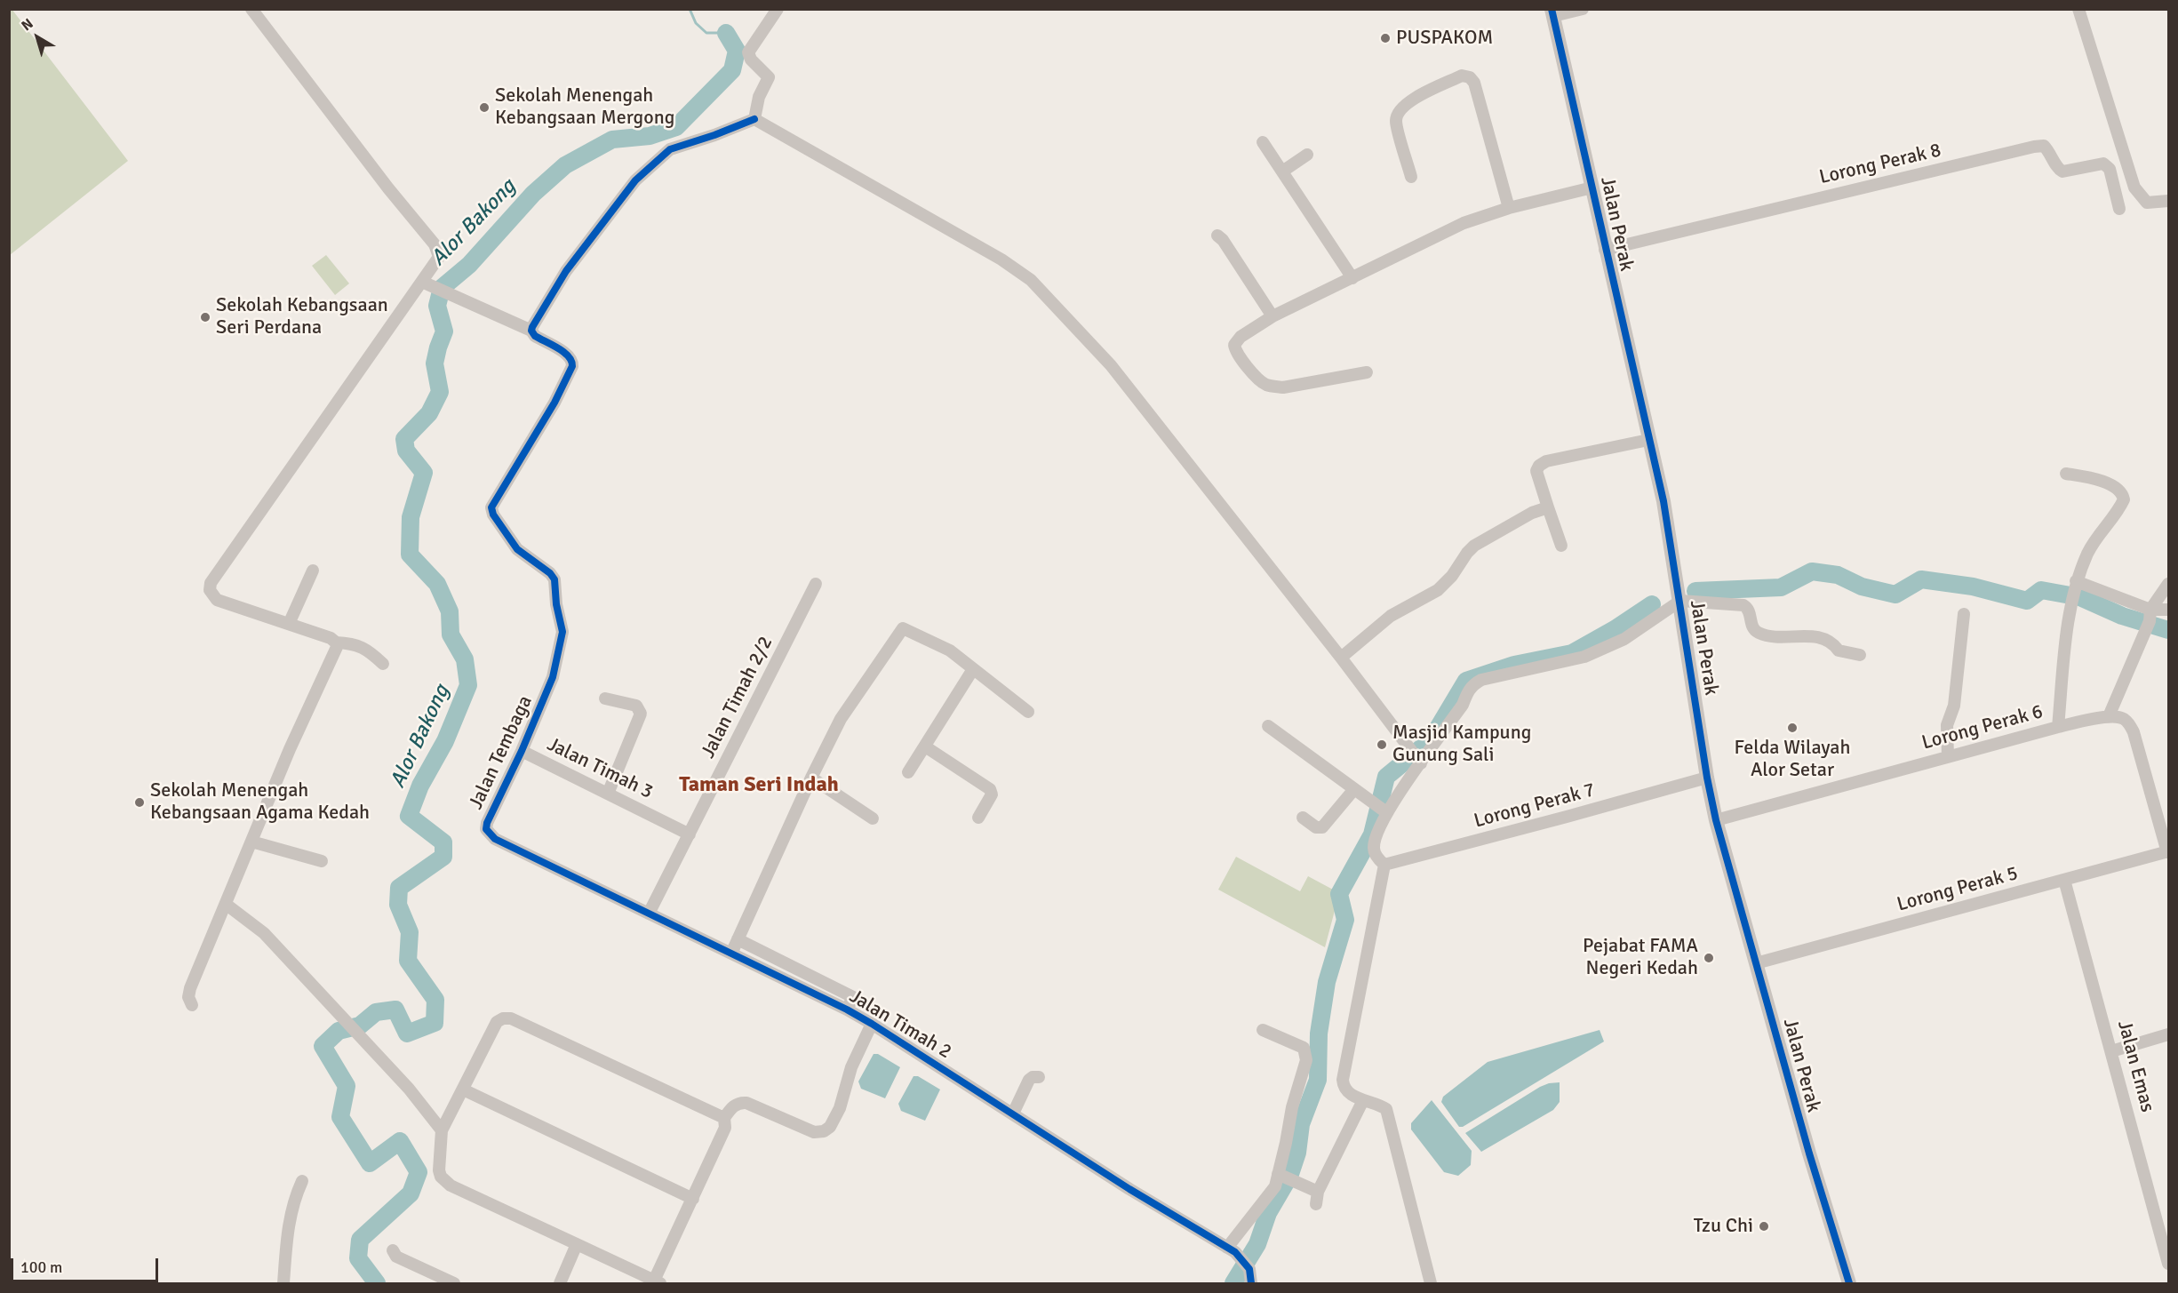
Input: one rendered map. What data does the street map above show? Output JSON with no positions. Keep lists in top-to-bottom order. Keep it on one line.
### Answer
{"streets":{"street":["Lorong Perak 8","Jalan Perak","Jalan Timah 2/2","Lorong Perak 6","Jalan Tembaga","Jalan Timah 3","Lorong Perak 7","Lorong Perak 5","Jalan Timah 2","Jalan Emas"]},"crossings":[["Lorong Perak 8","Jalan Perak"],["Jalan Perak","Lorong Perak 6"],["Jalan Perak","Lorong Perak 7"],["Jalan Perak","Lorong Perak 5"],["Jalan Timah 2/2","Jalan Timah 3"],["Jalan Timah 2/2","Jalan Timah 2"],["Jalan Tembaga","Jalan Timah 3"],["Jalan Tembaga","Jalan Timah 2"],["Lorong Perak 5","Jalan Emas"]],"districts":["Taman Seri Indah"],"water":["Alor Bakong"],"places":["PUSPAKOM","Sekolah Menengah Kebangsaan Mergong","Sekolah Kebangsaan Seri Perdana","Felda Wilayah Alor Setar","Masjid Kampung Gunung Sali","Sekolah Menengah Kebangsaan Agama Kedah","Pejabat FAMA Negeri Kedah","Tzu Chi"],"scale_bar":"100 m","north":"top left"}
